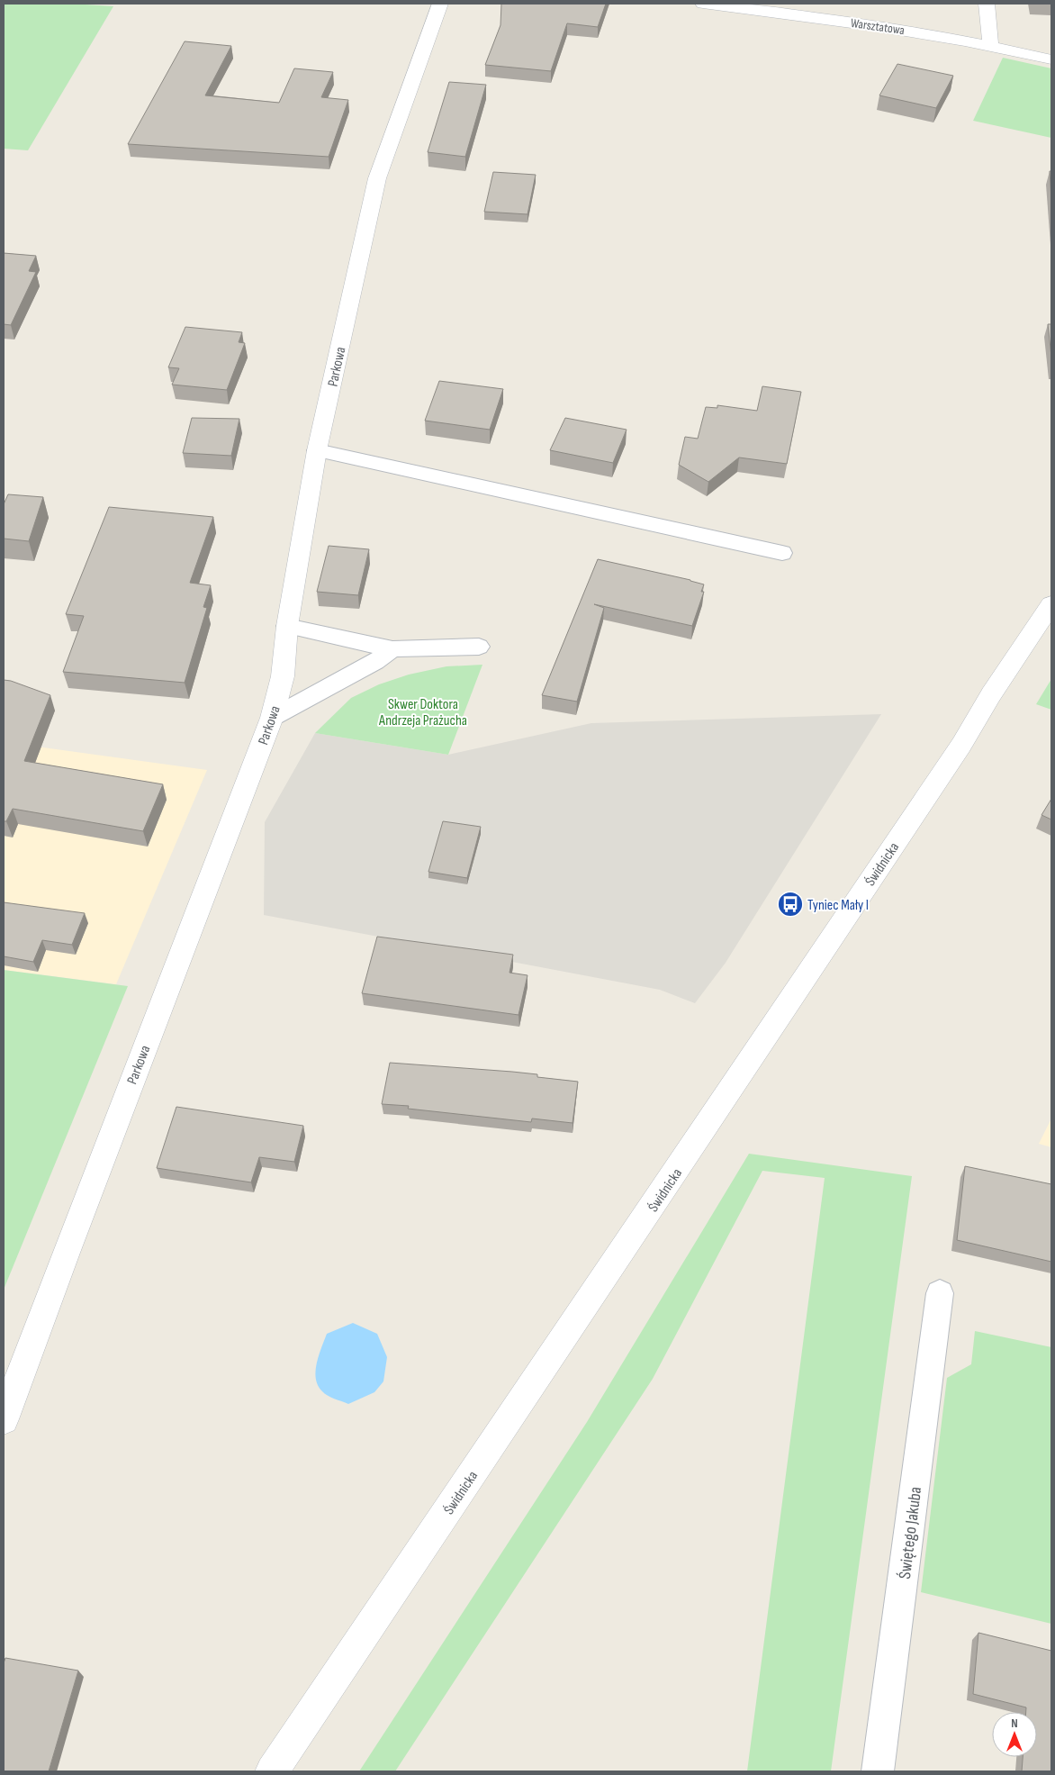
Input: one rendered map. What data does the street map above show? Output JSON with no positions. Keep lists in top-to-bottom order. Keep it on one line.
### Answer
{"streets":{"street":["Warsztatowa","Parkowa","Świdnicka"],"lane":["Świętego Jakuba"]},"parks":["Skwer Doktora Andrzeja Prażucha"],"places":{"bus stop":["Tyniec Mały I"]},"north":"top"}
